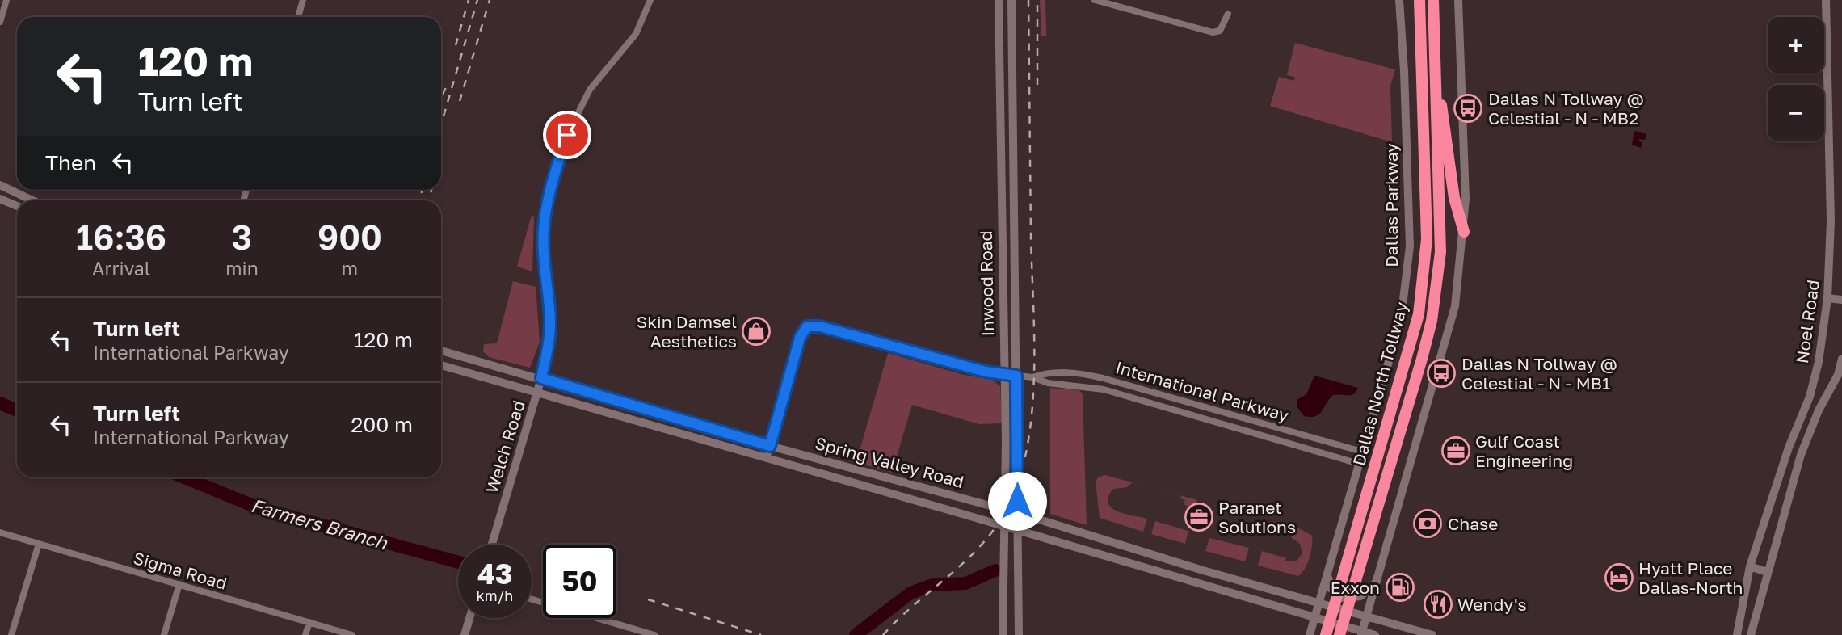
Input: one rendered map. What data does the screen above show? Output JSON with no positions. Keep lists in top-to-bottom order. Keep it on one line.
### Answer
{"streets":{"highway":["Dallas North Tollway"],"main road":["Dallas Parkway","Inwood Road","Spring Valley Road"],"street":["Noel Road","International Parkway","Welch Road","Sigma Road"]},"crossings":[["Dallas Parkway","International Parkway"],["Dallas Parkway","Spring Valley Road"],["Inwood Road","International Parkway"],["Inwood Road","Spring Valley Road"],["International Parkway","Spring Valley Road"],["Welch Road","Spring Valley Road"]],"water":["Farmers Branch"],"places":{"bus stop":["Dallas N Tollway @ Celestial - N - MB2","Dallas N Tollway @ Celestial - N - MB1"],"shop":["Skin Damsel Aesthetics"],"office":["Gulf Coast Engineering","Paranet Solutions"],"bank":["Chase"],"hotel":["Hyatt Place Dallas-North"],"fuel station":["Exxon"],"restaurant":["Wendy's"]},"page":{"map_buttons":["+","−"],"turn":["120 m","Turn left"],"then":"Then","eta":["16:36","Arrival","3","min","900","m"],"list":[{"name":"Turn left","note":"International Parkway","value":"120 m"},{"name":"Turn left","note":"International Parkway","value":"200 m"}],"speed":"43 km/h","limit":"50"}}
